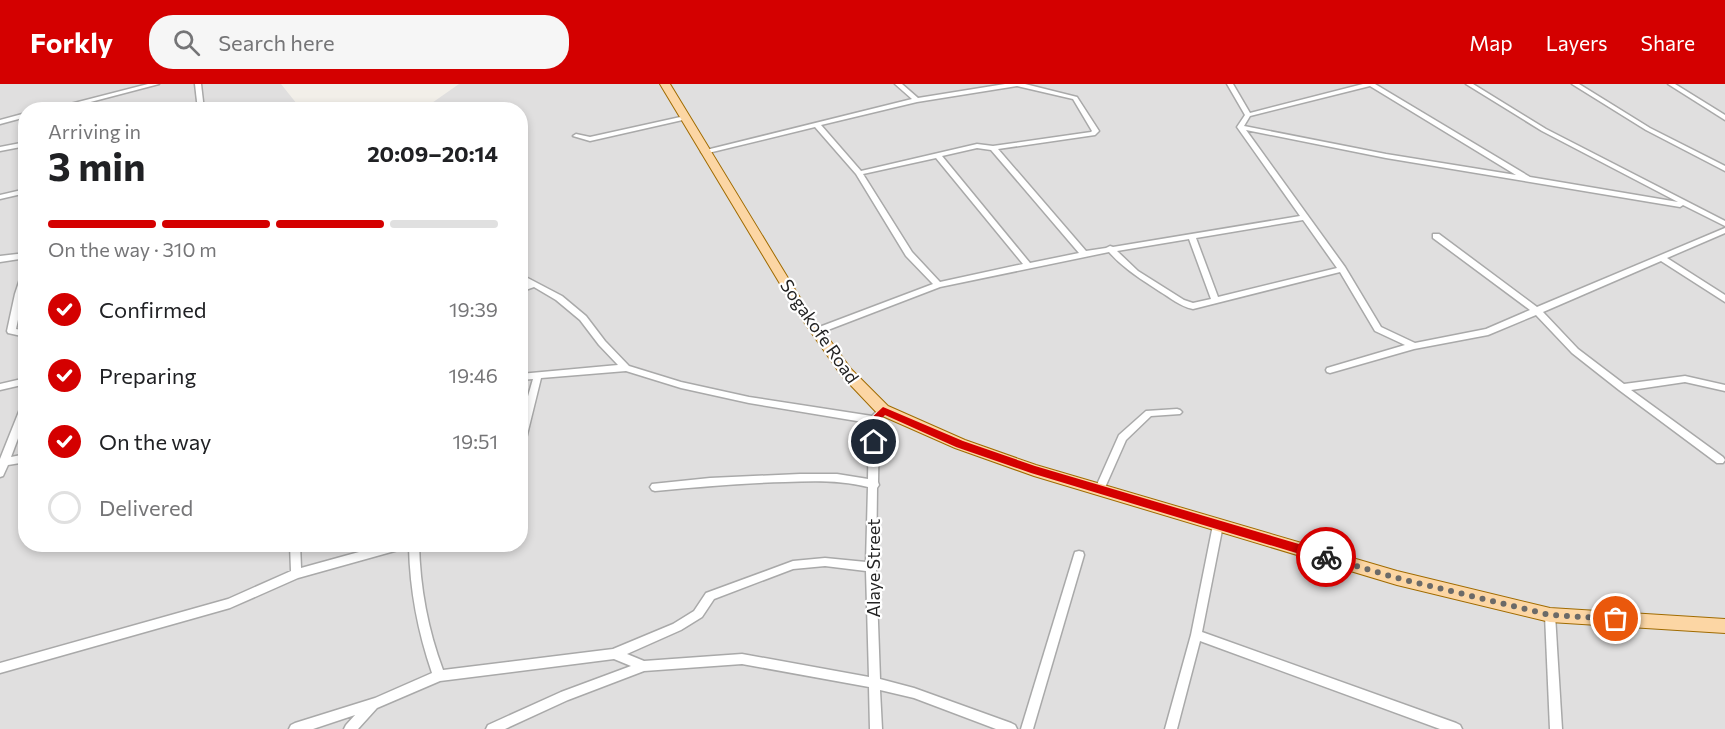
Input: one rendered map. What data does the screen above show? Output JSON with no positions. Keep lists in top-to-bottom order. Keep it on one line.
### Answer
{"streets":{"main road":["Sogakofe Road"],"street":["Alaye Street"]},"crossings":[["Sogakofe Road","Alaye Street"]],"page":{"header":"Forkly","search":"Search here","nav":["Map","Layers","Share"],"heading":["3 min","Arriving in","20:09–20:14"],"bar":"On the way · 310 m","list":[["Confirmed","19:39"],["Preparing","19:46"],["On the way","19:51"],"Delivered"]}}
